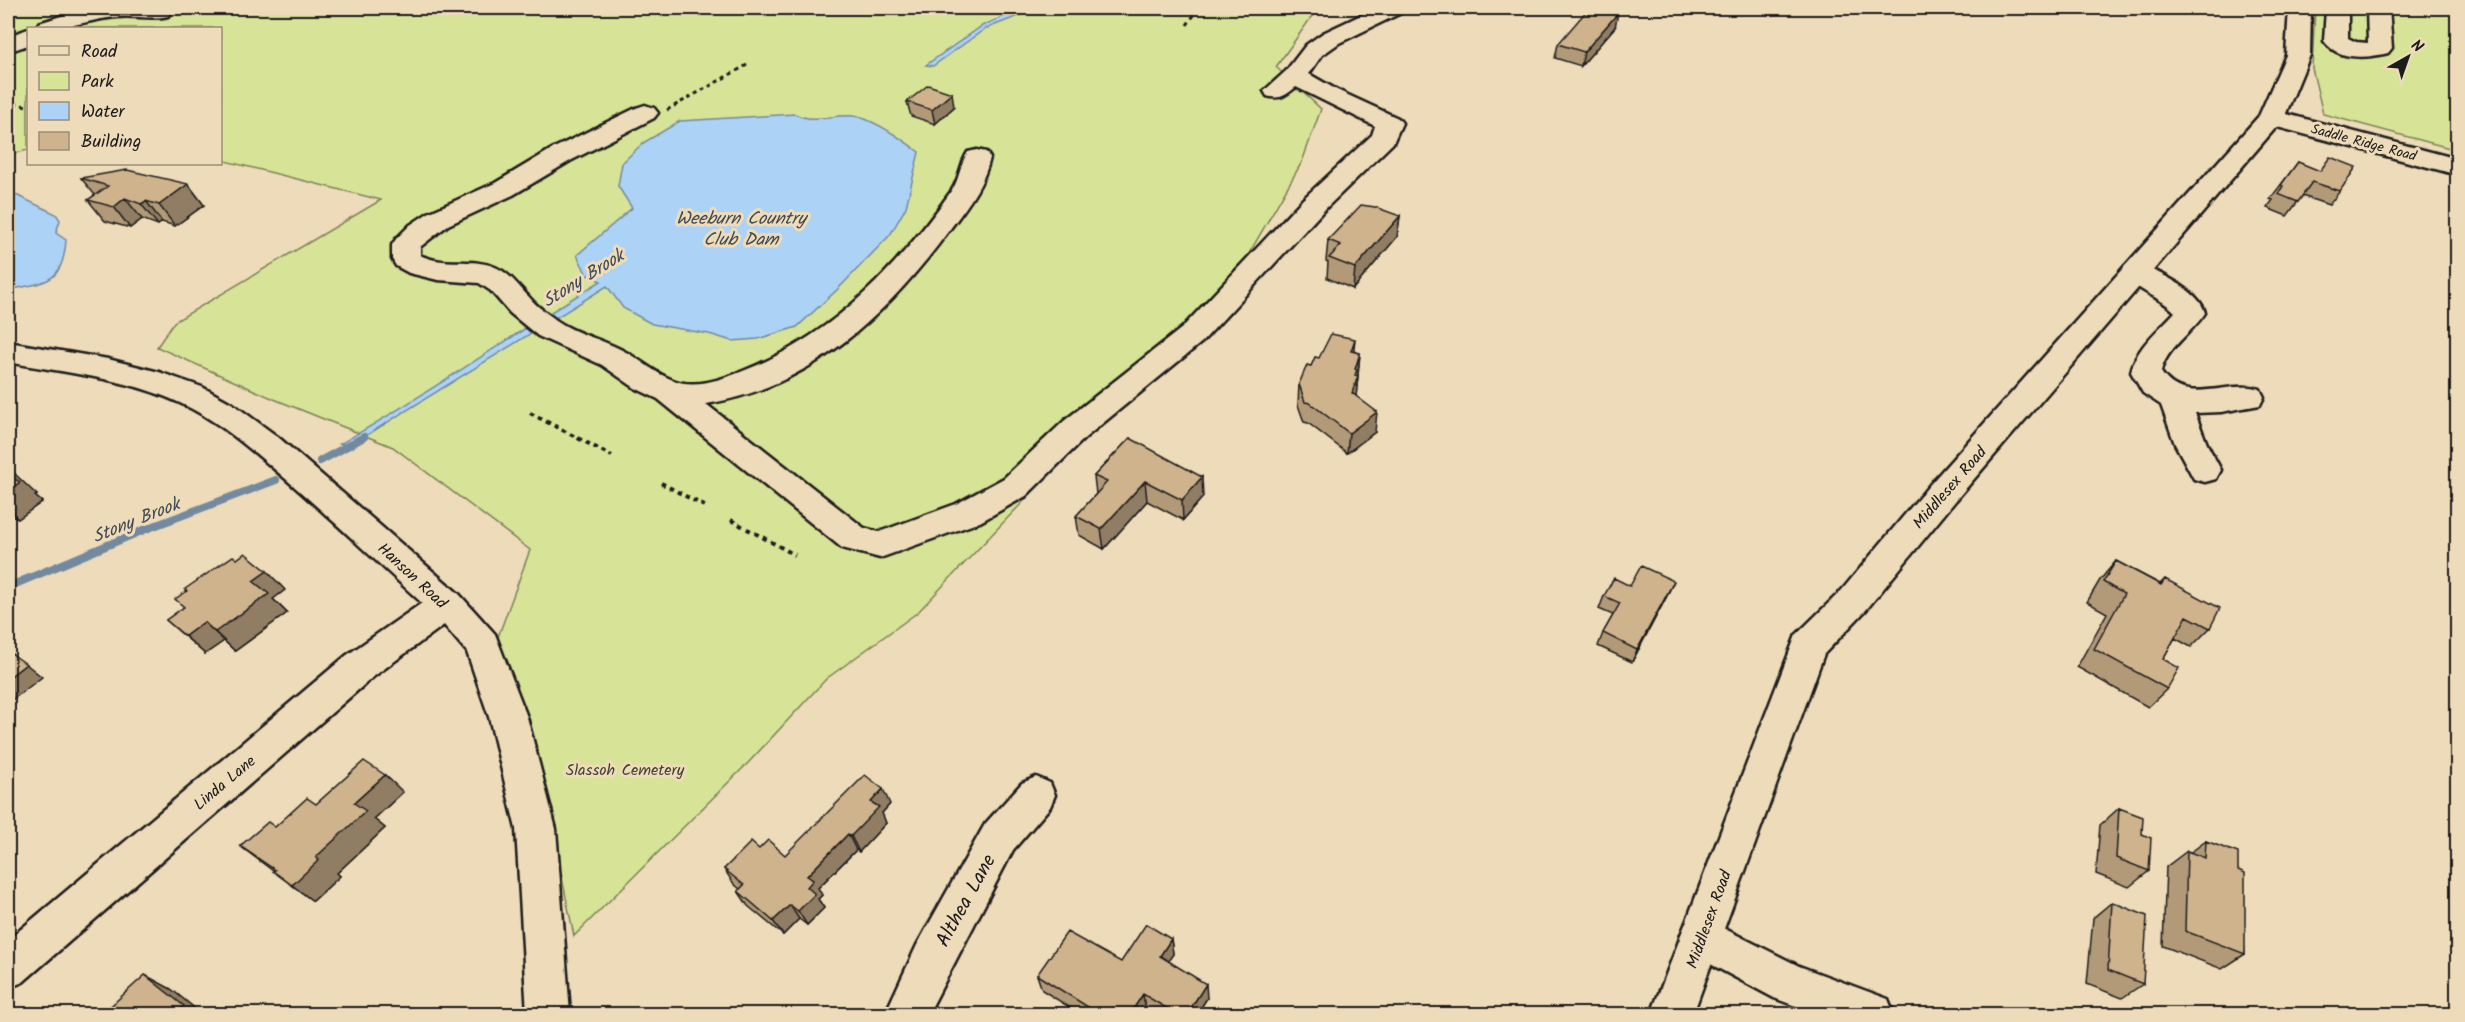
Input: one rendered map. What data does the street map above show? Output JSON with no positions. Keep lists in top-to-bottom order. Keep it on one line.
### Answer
{"streets":{"main road":["Saddle Ridge Road","Middlesex Road","Hanson Road","Linda Lane","Althea Lane"]},"crossings":[["Saddle Ridge Road","Middlesex Road"],["Hanson Road","Linda Lane"]],"water":["Weeburn Country Club Dam","Stony Brook"],"parks":["Slassoh Cemetery"],"legend":["Road","Park","Water","Building"],"north":"top right"}
